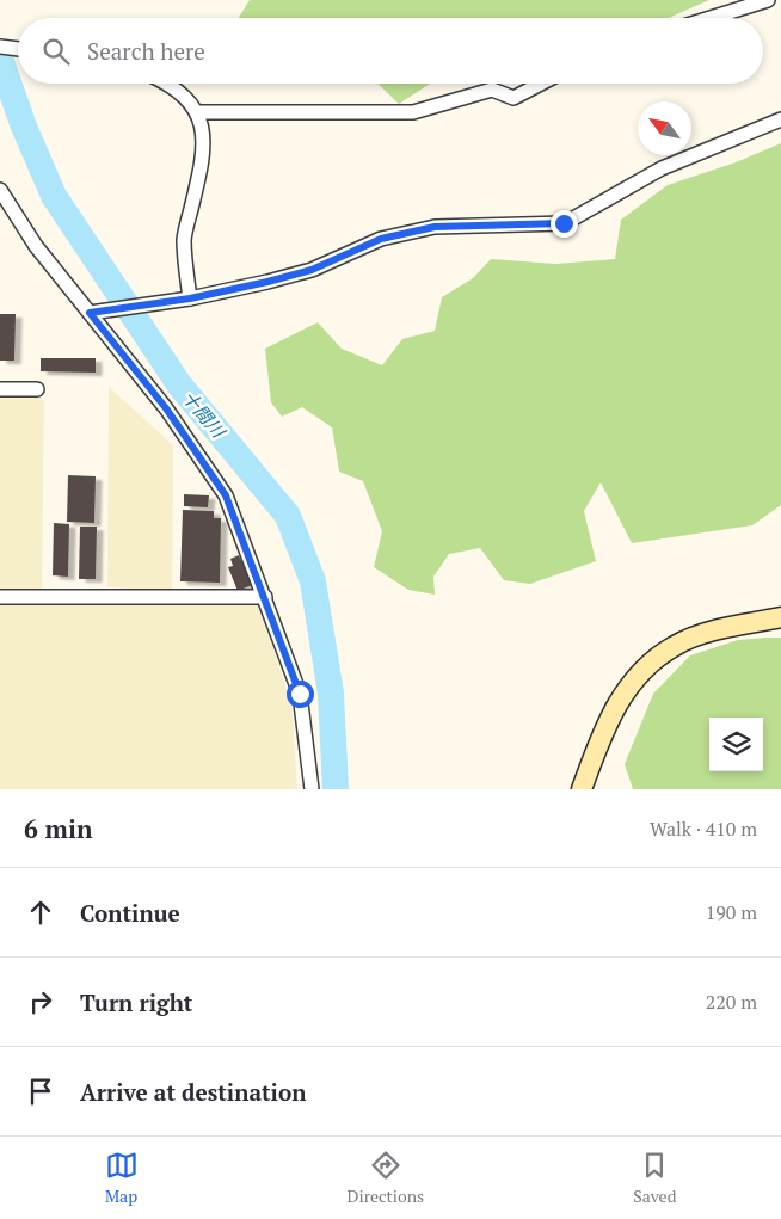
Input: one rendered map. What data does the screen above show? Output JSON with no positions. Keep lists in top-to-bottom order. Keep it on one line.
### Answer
{"water":["十間川"],"north":"top left","page":{"search":"Search here","heading":["6 min","Walk · 410 m"],"list":[["Continue","190 m"],["Turn right","220 m"],"Arrive at destination"],"nav":["Map","Directions","Saved"]}}
